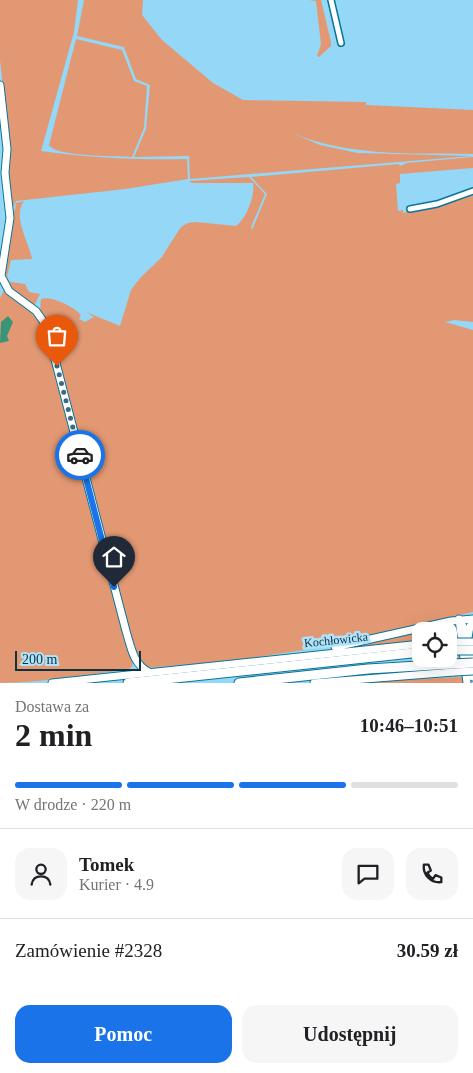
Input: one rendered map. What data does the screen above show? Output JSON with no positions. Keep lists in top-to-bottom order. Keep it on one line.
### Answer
{"streets":{"street":["Kochłowicka"]},"scale_bar":"200 m","page":{"scale":"200 m","heading":["2 min","Dostawa za","10:46–10:51"],"panel":["Tomek","Kurier · 4.9","Zamówienie #2328","30.59 zł"],"bar":"W drodze · 220 m","buttons":["Pomoc","Udostępnij"]}}
